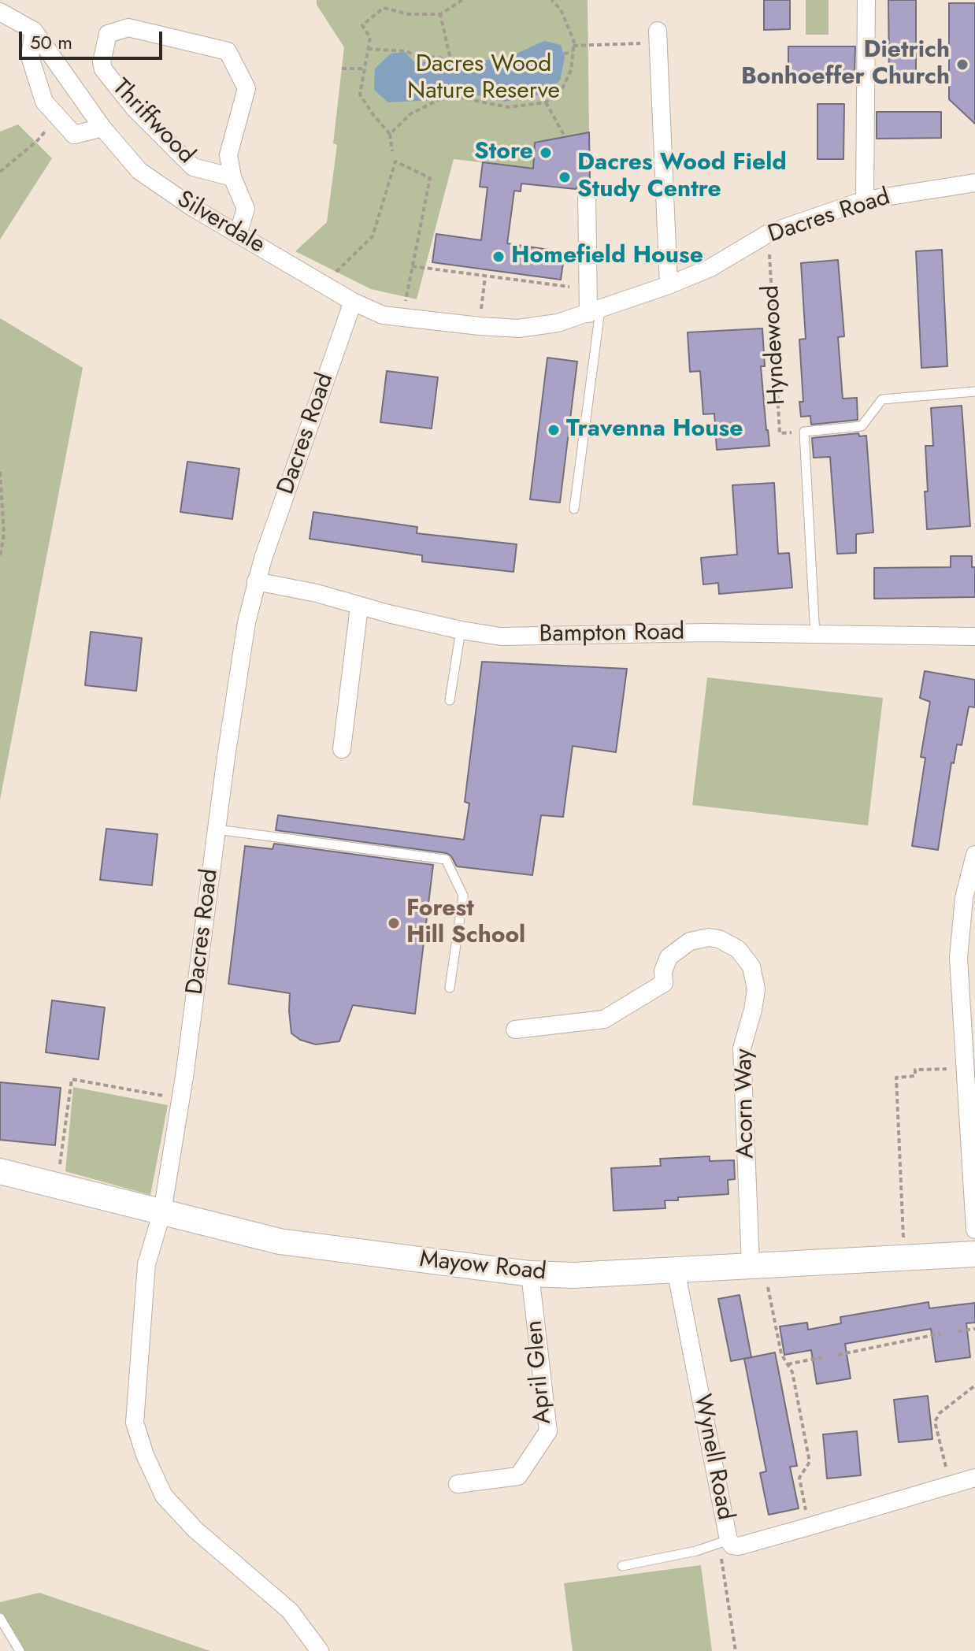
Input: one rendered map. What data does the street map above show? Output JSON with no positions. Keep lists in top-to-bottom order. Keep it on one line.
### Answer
{"streets":{"street":["Thriffwood","Dacres Road","Silverdale","Bampton Road","Acorn Way","Mayow Road","April Glen","Wynell Road"],"lane":["Hyndewood"]},"crossings":[["Thriffwood","Silverdale"],["Dacres Road","Silverdale"],["Dacres Road","Hyndewood"],["Dacres Road","Bampton Road"],["Dacres Road","Mayow Road"],["Hyndewood","Bampton Road"],["Acorn Way","Mayow Road"],["Mayow Road","April Glen"],["Mayow Road","Wynell Road"]],"parks":["Dacres Wood Nature Reserve"],"places":["Dietrich Bonhoeffer Church","Store","Dacres Wood Field Study Centre","Homefield House","Travenna House","Forest Hill School"],"scale_bar":"50 m"}
